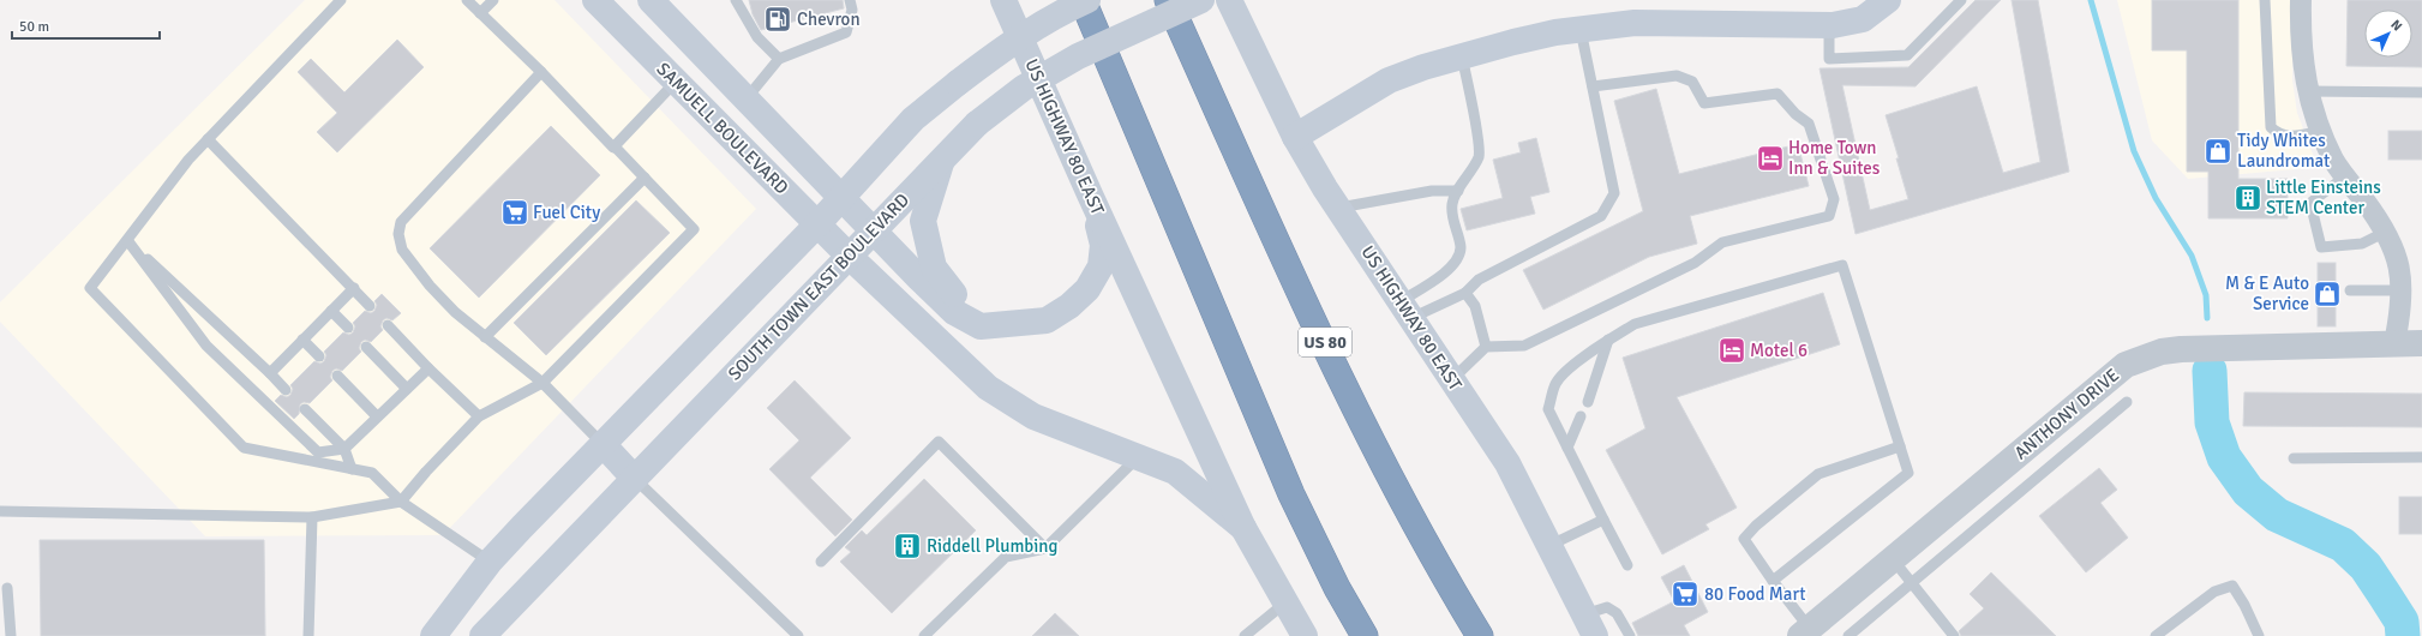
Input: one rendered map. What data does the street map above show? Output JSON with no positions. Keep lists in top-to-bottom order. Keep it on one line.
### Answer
{"streets":{"highway":["US 80"],"main road":["SAMUELL BOULEVARD","US HIGHWAY 80 EAST","SOUTH TOWN EAST BOULEVARD"],"street":["ANTHONY DRIVE"]},"crossings":[["SAMUELL BOULEVARD","US HIGHWAY 80 EAST"],["SAMUELL BOULEVARD","SOUTH TOWN EAST BOULEVARD"]],"places":{"fuel station":["Chevron"],"shop":["Tidy Whites Laundromat","M & E Auto Service"],"hotel":["Home Town Inn & Suites","Motel 6"],"building":["Little Einsteins STEM Center","Riddell Plumbing"],"supermarket":["Fuel City","80 Food Mart"]},"scale_bar":"50 m","north":"top right"}
